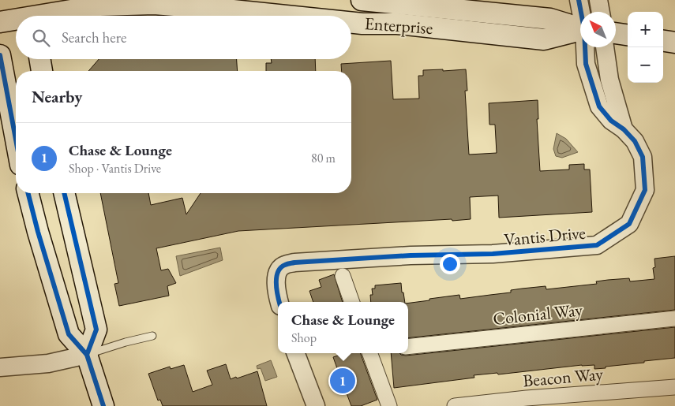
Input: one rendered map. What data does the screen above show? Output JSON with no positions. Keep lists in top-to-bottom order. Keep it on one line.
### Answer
{"streets":{"main road":["Enterprise"],"street":["Vantis Drive","Colonial Way","Beacon Way"]},"north":"top left","page":{"map_buttons":["+","−"],"search":"Search here","heading":"Nearby","list":[{"mark":"1","name":"Chase & Lounge","note":"Shop · Vantis Drive","value":"80 m"}],"popup":["Chase & Lounge","Shop"],"pins":"1"}}
